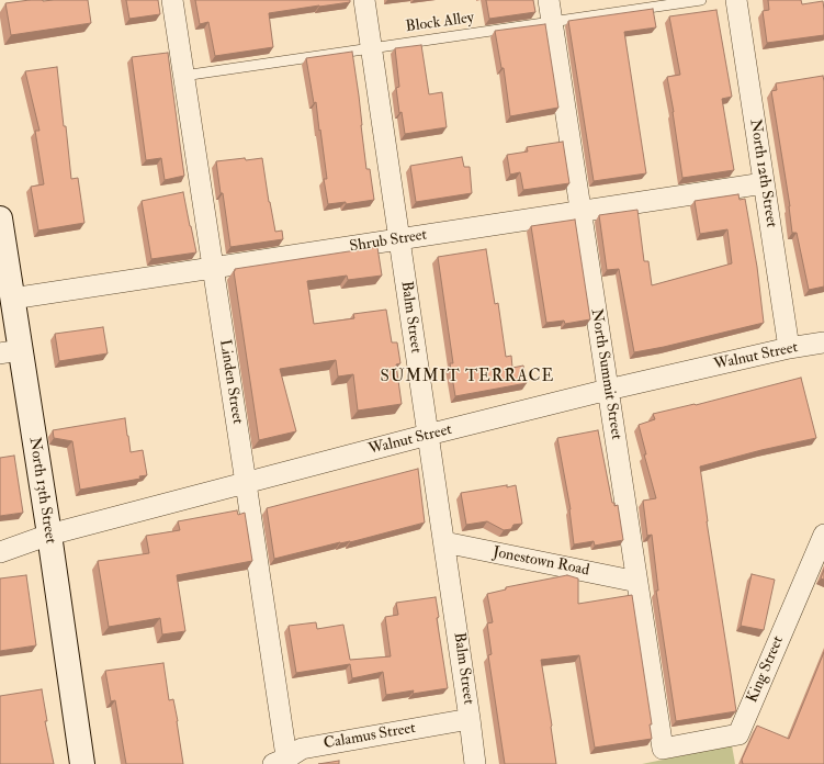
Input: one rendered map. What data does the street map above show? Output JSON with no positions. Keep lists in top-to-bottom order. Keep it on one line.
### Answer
{"streets":{"main road":["North 13th Street"],"street":["North 12th Street","Shrub Street","Balm Street","Walnut Street","North Summit Street","Linden Street","Jonestown Road","King Street","Calamus Street"],"lane":["Block Alley"]},"crossings":[["Block Alley","Balm Street"],["Block Alley","North Summit Street"],["Block Alley","Linden Street"],["North 12th Street","Shrub Street"],["North 12th Street","Walnut Street"],["Shrub Street","Balm Street"],["Shrub Street","North Summit Street"],["Shrub Street","Linden Street"],["Shrub Street","North 13th Street"],["Balm Street","Walnut Street"],["Balm Street","Jonestown Road"],["Balm Street","Calamus Street"],["Walnut Street","North Summit Street"],["Walnut Street","Linden Street"],["Walnut Street","North 13th Street"],["North Summit Street","Jonestown Road"],["North Summit Street","King Street"],["Linden Street","Calamus Street"]],"districts":["SUMMIT TERRACE"]}
